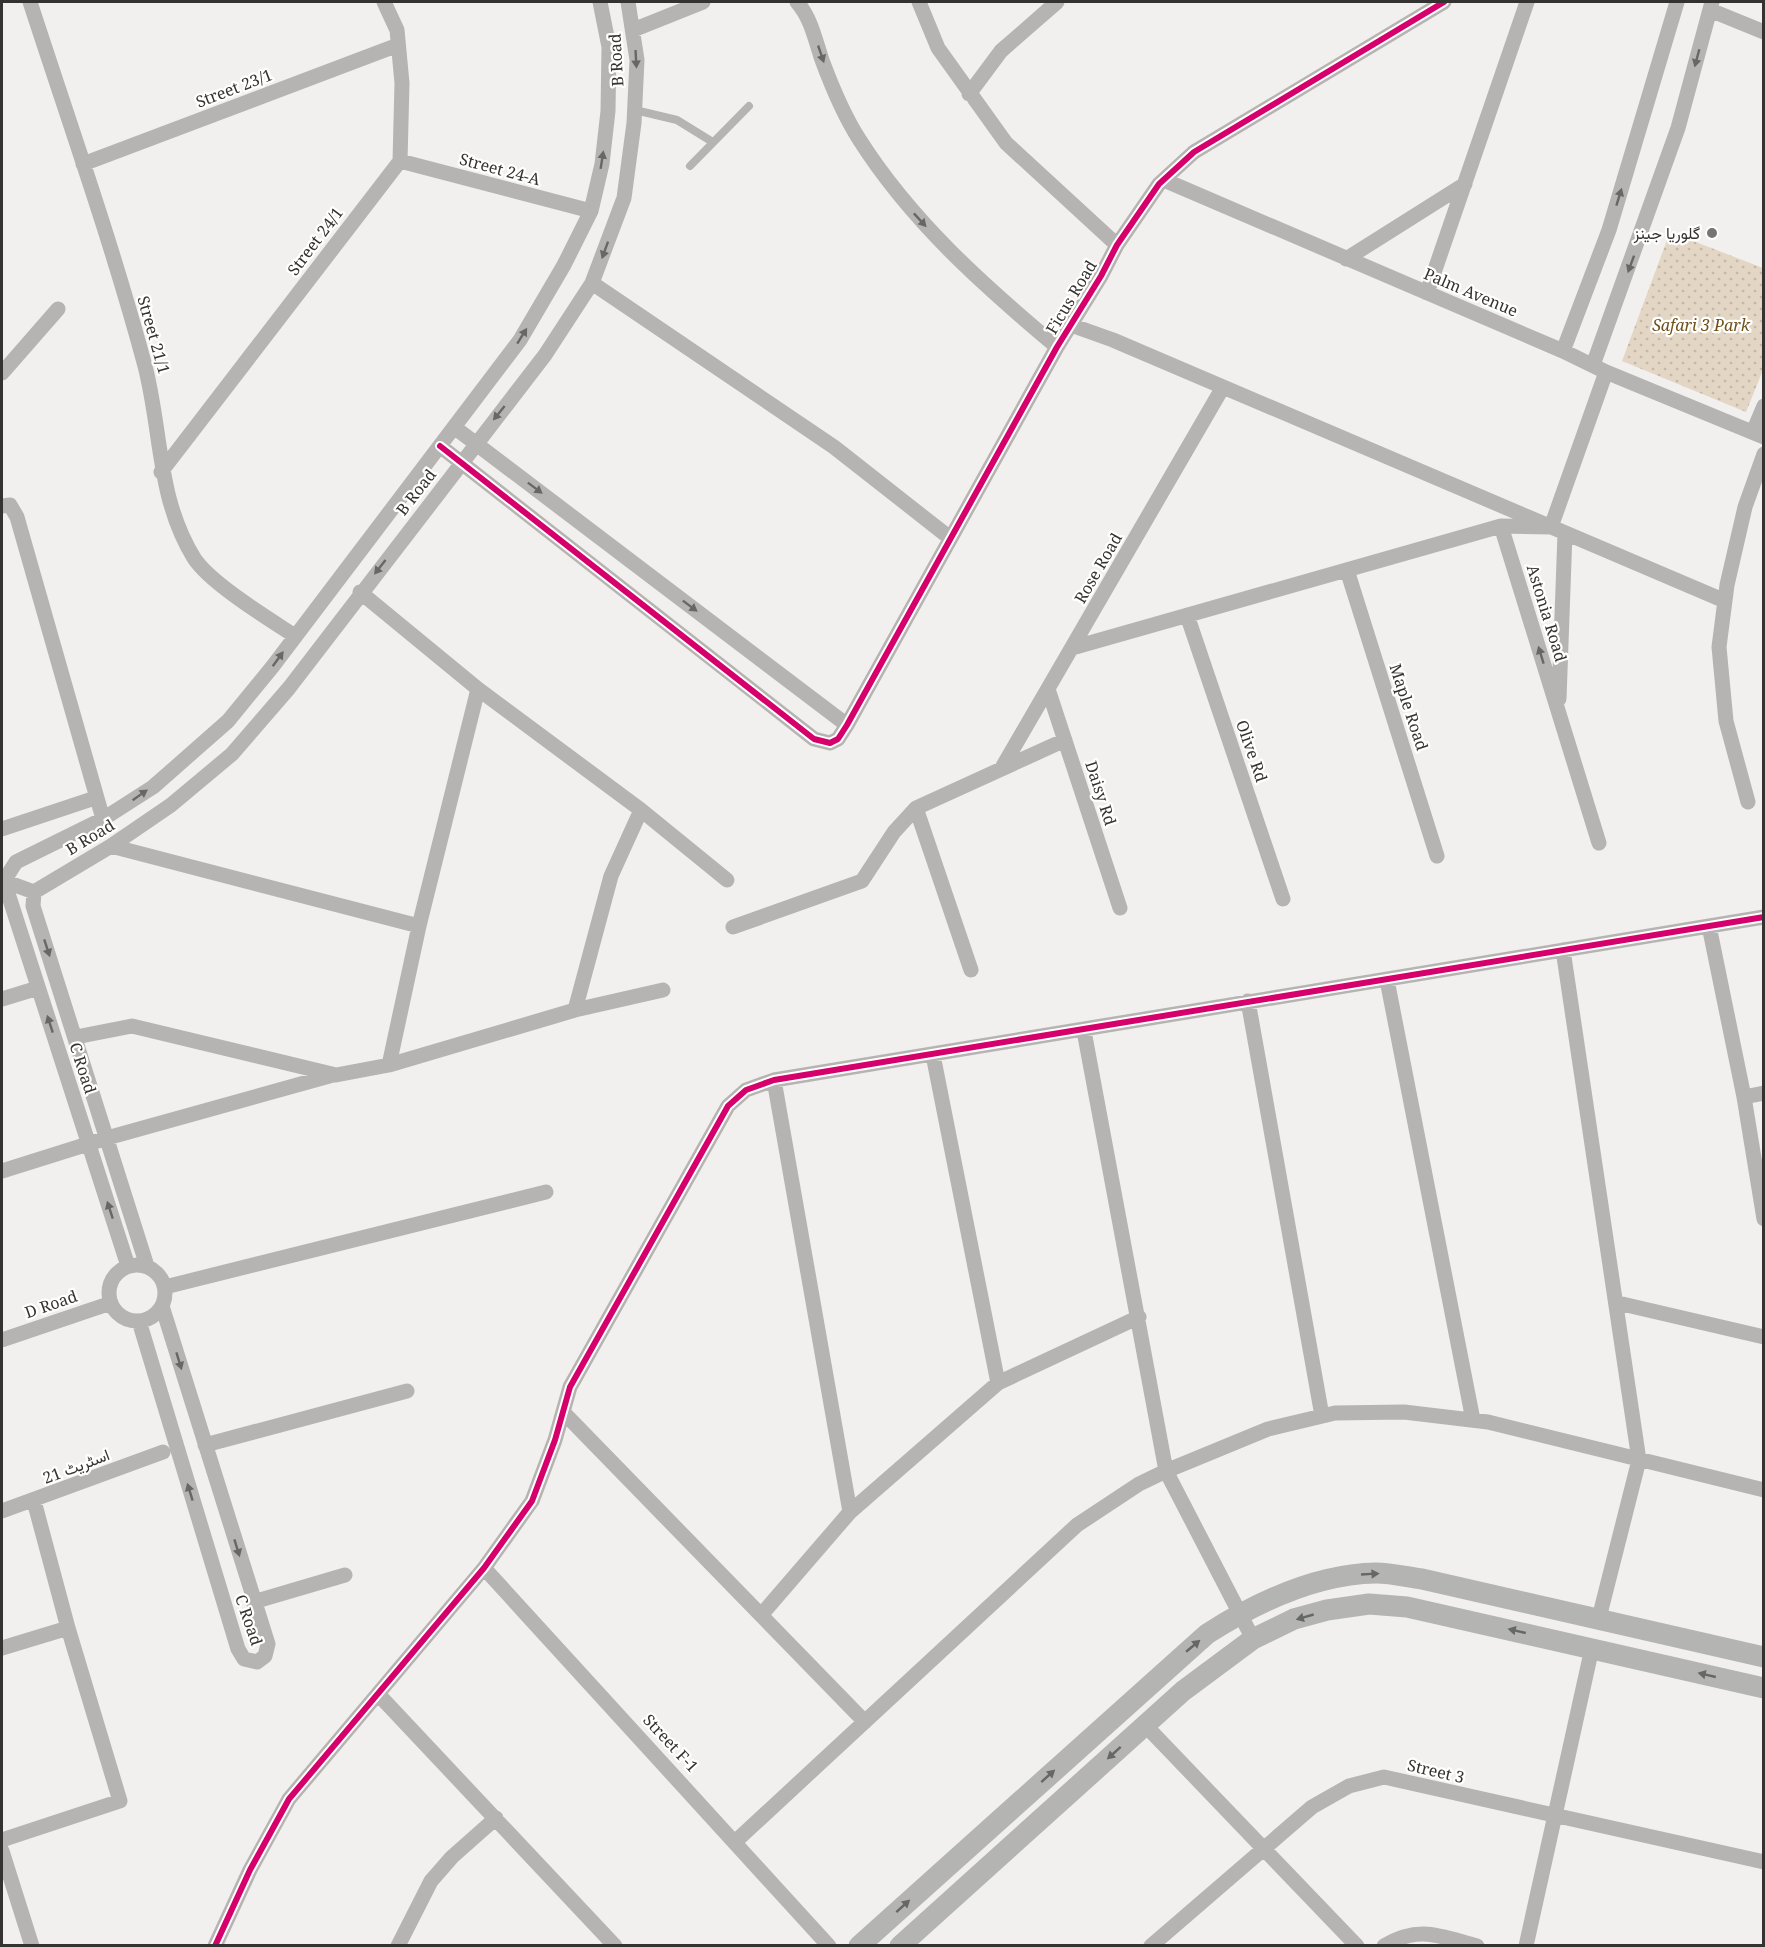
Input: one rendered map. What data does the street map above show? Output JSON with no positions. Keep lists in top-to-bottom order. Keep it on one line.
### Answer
{"streets":{"street":["B Road","Street 23/1","Street 24-A","Street 24/1","Palm Avenue","Ficus Road","Street 21/1","Rose Road","Astonia Road","Maple Road","Olive Rd","Daisy Rd","C Road","D Road","اسٹریٹ 21","Street F-1","Street 3"]},"crossings":[["B Road","Street 24-A"],["B Road","Street 21/1"],["B Road","C Road"],["Street 23/1","Street 21/1"],["Street 24-A","Street 24/1"],["Street 24/1","Street 21/1"],["Palm Avenue","Ficus Road"],["Palm Avenue","Astonia Road"],["Rose Road","Daisy Rd"],["C Road","D Road"]],"parks":["Safari 3 Park"],"places":["گلوریا جینز"]}
